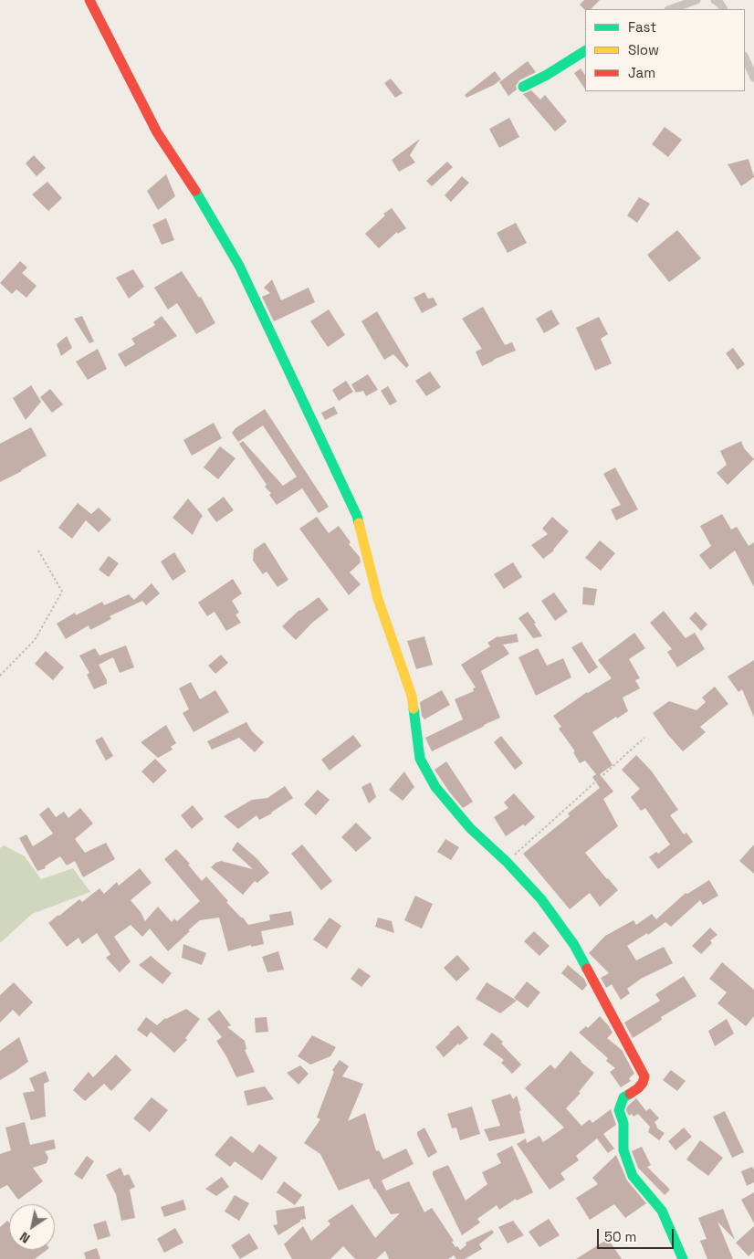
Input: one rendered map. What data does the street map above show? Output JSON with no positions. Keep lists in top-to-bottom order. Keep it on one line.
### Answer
{"legend":["Fast","Slow","Jam"],"scale_bar":"50 m","north":"bottom left"}
